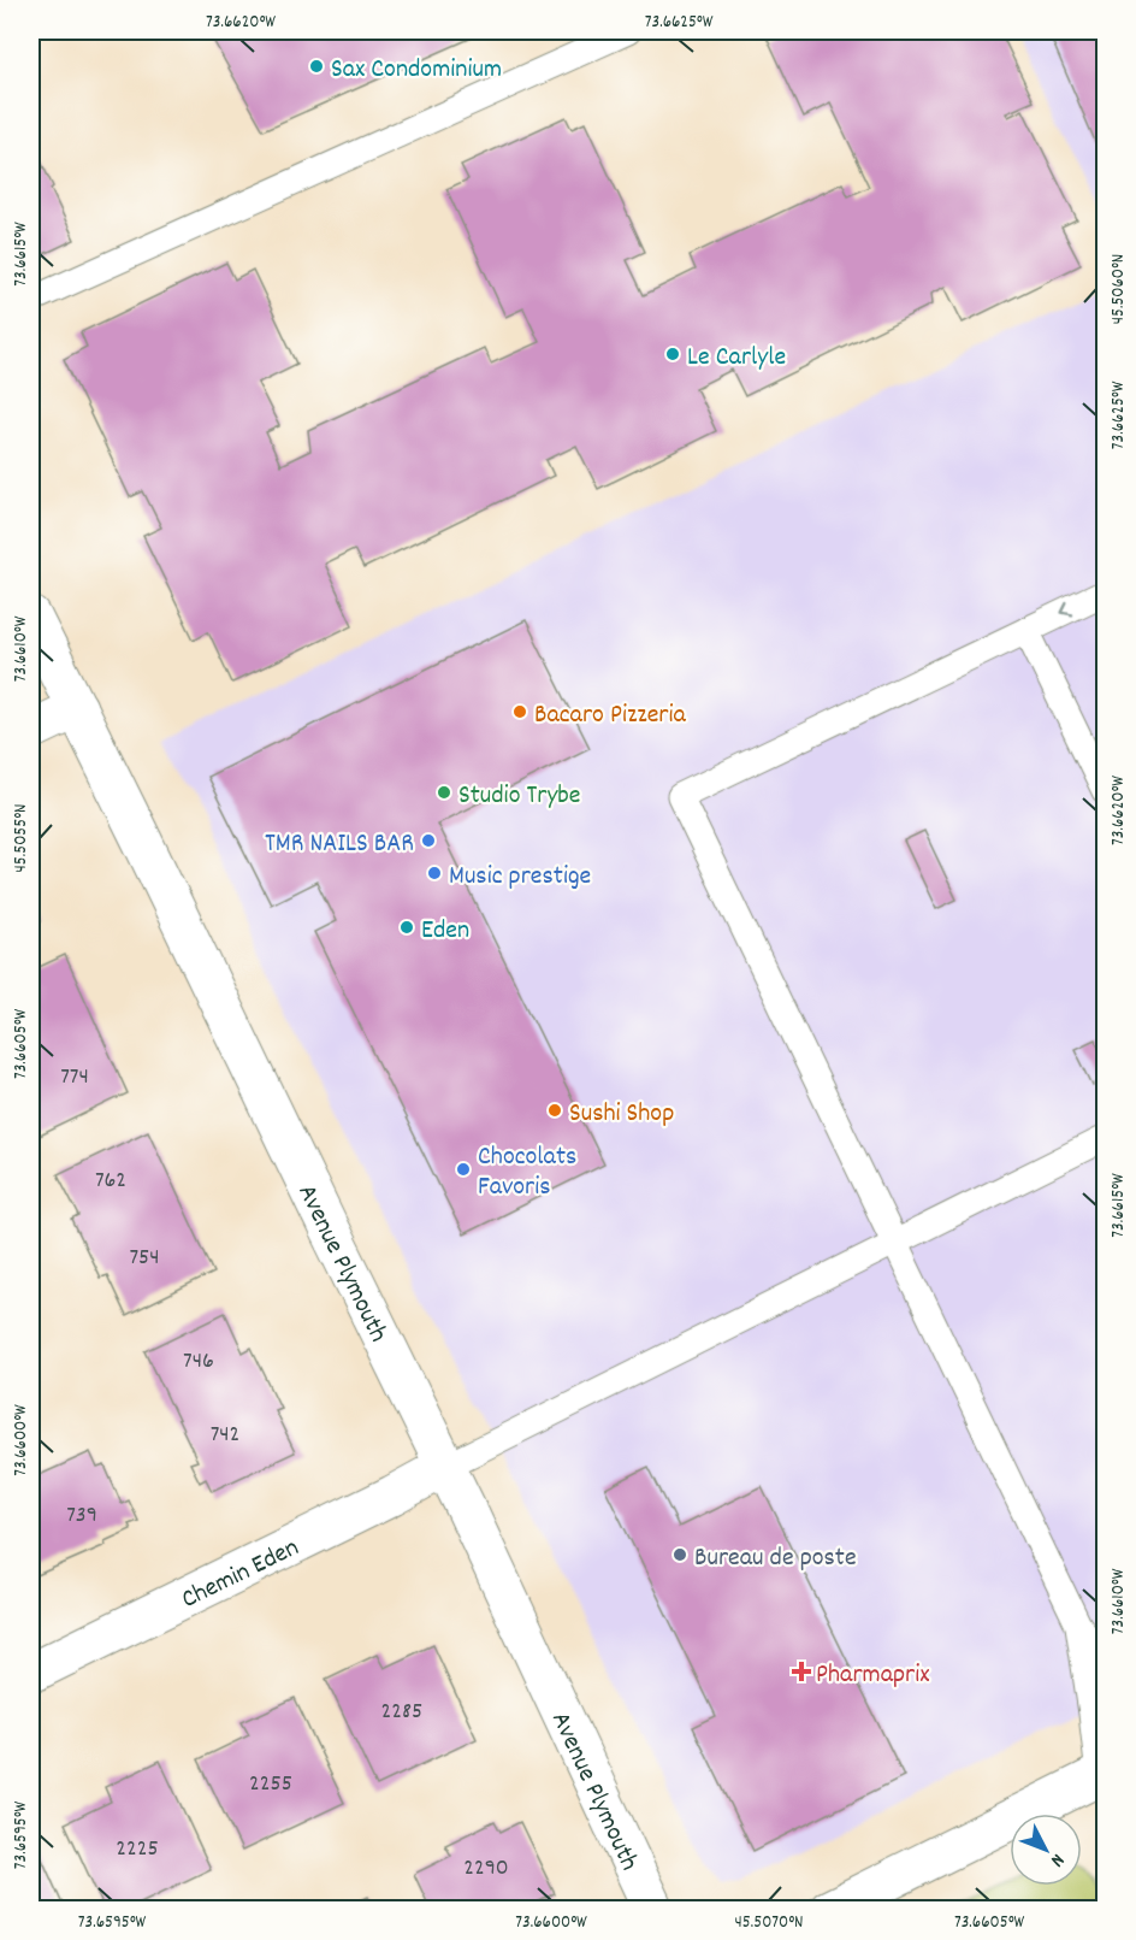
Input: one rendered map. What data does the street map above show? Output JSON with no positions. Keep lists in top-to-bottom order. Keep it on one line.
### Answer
{"streets":{"street":["Avenue Plymouth","Chemin Eden"]},"crossings":[["Avenue Plymouth","Chemin Eden"]],"places":{"other":["Sax Condominium","Le Carlyle","Bacaro Pizzeria","Studio Trybe","TMR NAILS BAR","Music prestige","Eden","Sushi Shop","Chocolats Favoris","Bureau de poste"],"health":["Pharmaprix"]},"house_numbers":["774","762","754","746","742","739","2285","2255","2225","2290"],"north":"bottom right","coordinates":["73.6620°W","73.6625°W","73.6615°W","45.5060°N","73.6610°W","45.5055°N","73.6605°W","73.6600°W","73.6595°W","45.5070°N"]}
